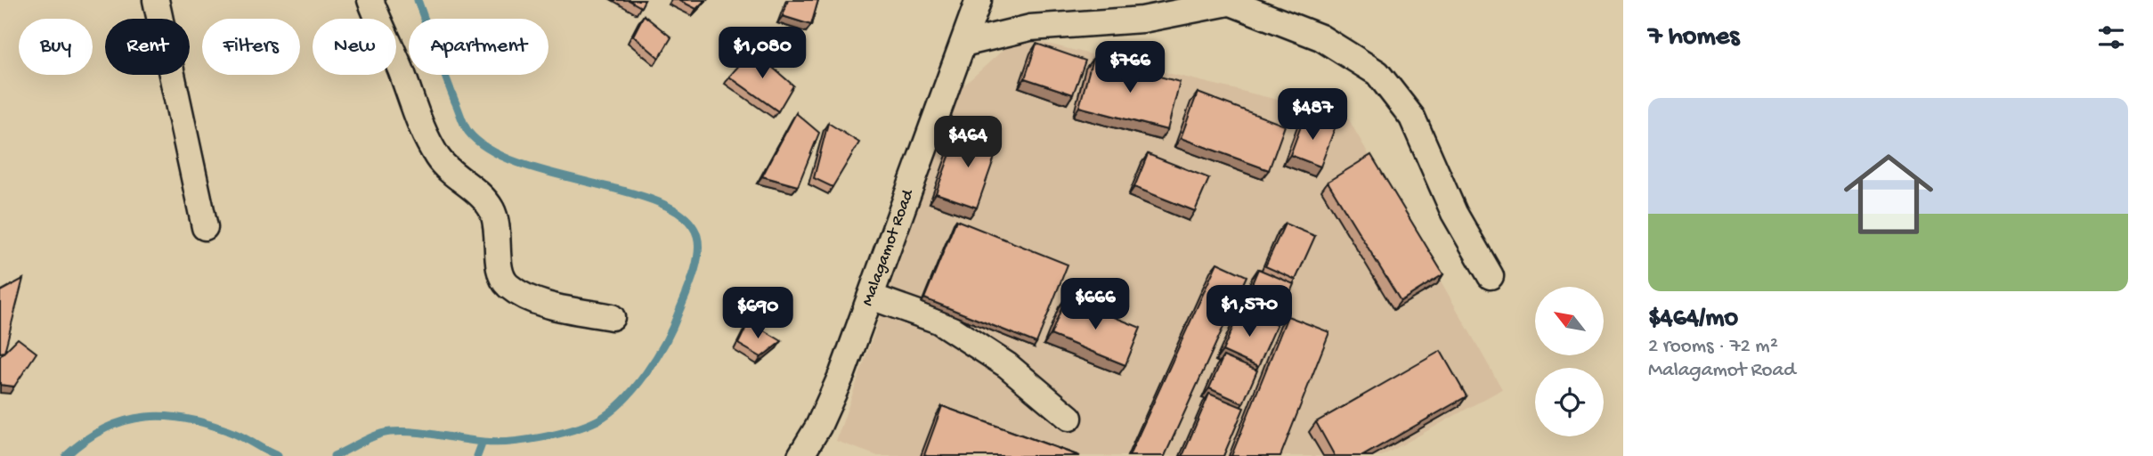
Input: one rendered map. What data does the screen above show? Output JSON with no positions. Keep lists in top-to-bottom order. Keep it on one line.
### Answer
{"streets":{"street":["Malagamot Road"]},"north":"top left","page":{"heading":"7 homes","chip":["Buy","Rent","Filters","New","Apartment"],"price":["$1,080","$766","$487","$464","$666","$1,570","$690"],"list":[{"name":"$464/mo","note":"2 rooms · 72 m² · Malagamot Road"}]}}
